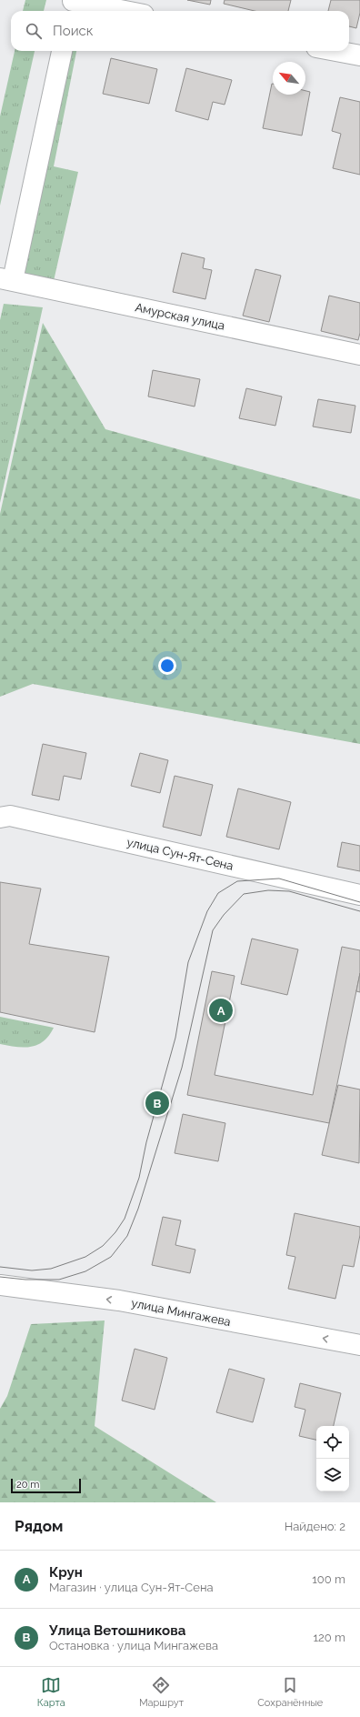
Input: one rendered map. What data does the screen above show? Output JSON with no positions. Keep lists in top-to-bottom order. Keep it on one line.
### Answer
{"streets":{"street":["Амурская улица","улица Сун-Ят-Сена","улица Мингажева"]},"one_way":["улица Мингажева"],"scale_bar":"20 m","north":"top left","page":{"search":"Поиск","pins":["A","B"],"scale":"20 m","heading":["Рядом","Найдено: 2"],"list":[{"mark":"A","name":"Крун","note":"Магазин · улица Сун-Ят-Сена","value":"100 m"},{"mark":"B","name":"Улица Ветошникова","note":"Остановка · улица Мингажева","value":"120 m"}],"nav":["Карта","Маршрут","Сохранённые"]}}
